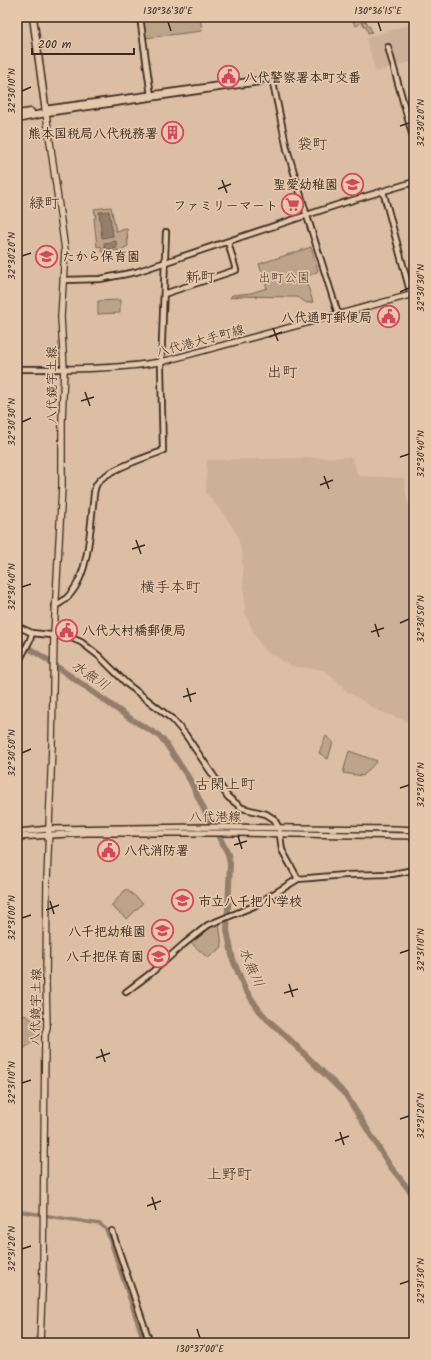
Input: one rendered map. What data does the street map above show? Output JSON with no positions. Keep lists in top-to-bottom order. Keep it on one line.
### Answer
{"streets":{"main road":["八代港大手町線","八代鏡宇土線","八代港線"]},"crossings":[["八代港大手町線","八代鏡宇土線"],["八代鏡宇土線","八代港線"]],"districts":["袋町","緑町","新町","出町","横手本町","古閑上町","上野町"],"water":["水無川"],"parks":["出町公園"],"places":{"public building":["八代警察署本町交番","八代通町郵便局","八代大村橋郵便局","八代消防署"],"building":["熊本国税局八代税務署"],"school or university":["聖愛幼稚園","たから保育園","市立八千把小学校","八千把幼稚園","八千把保育園"],"supermarket":["ファミリーマート"]},"scale_bar":"200 m","coordinates":["130°36'30\"E","130°36'15\"E","32°30'10\"N","32°30'20\"N","32°30'30\"N","32°30'40\"N","32°30'50\"N","32°31'00\"N","32°31'10\"N","32°31'20\"N","32°31'30\"N","130°37'00\"E"]}
